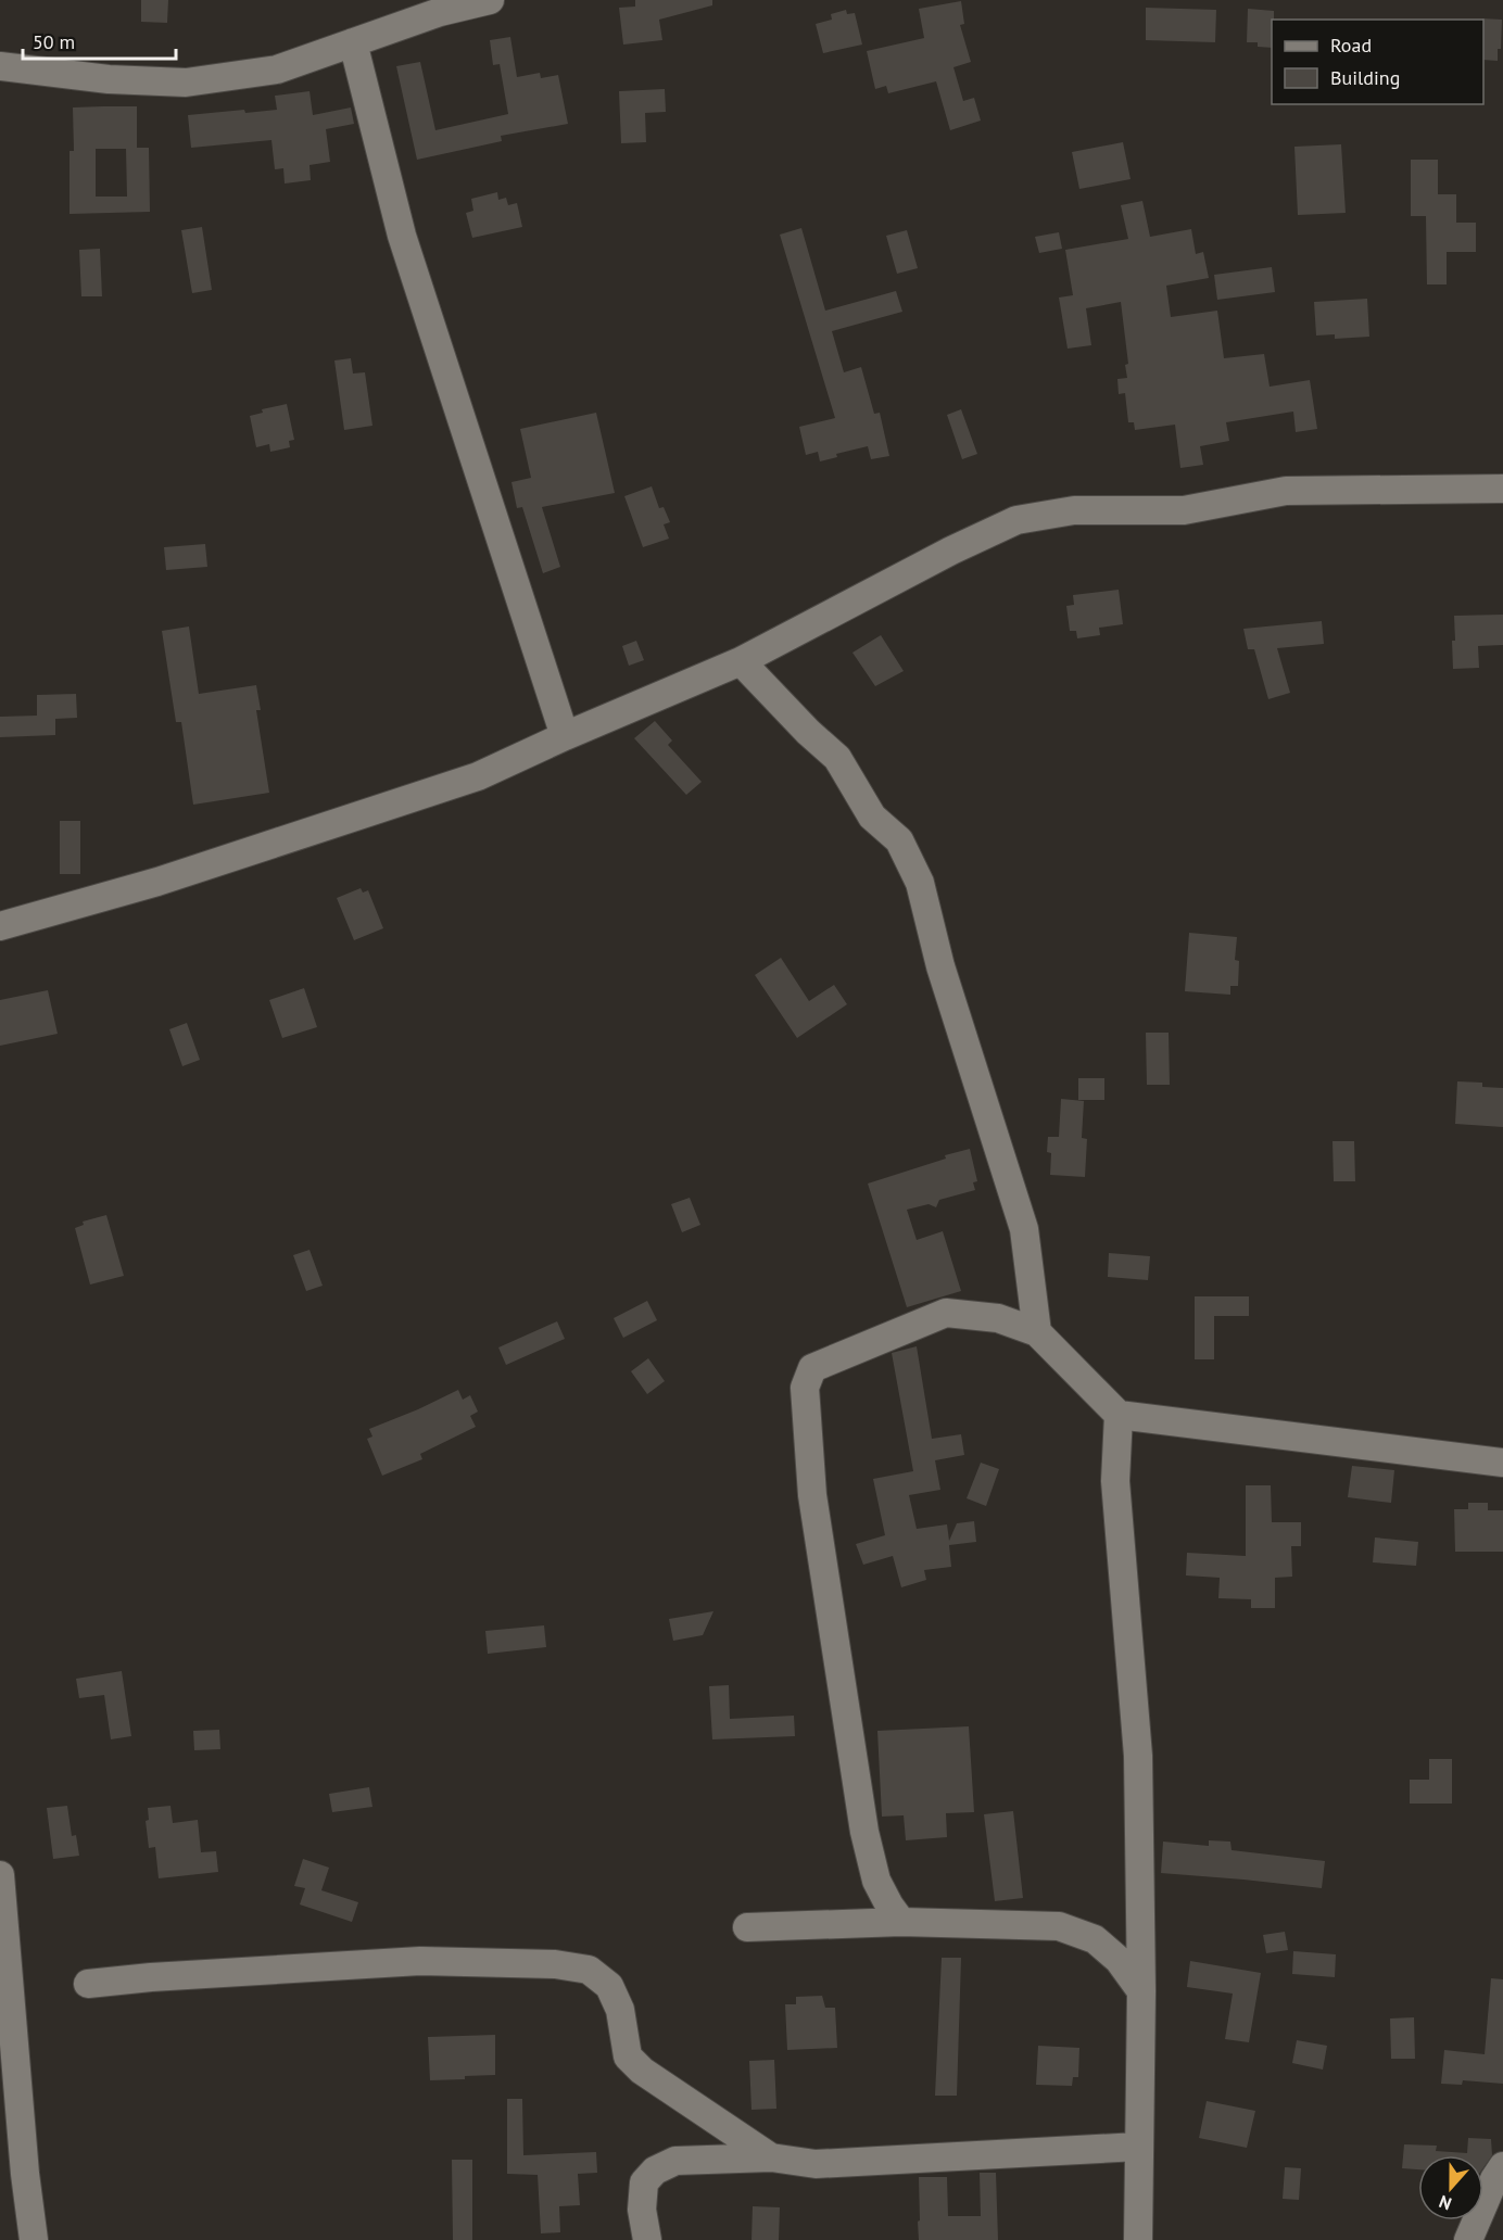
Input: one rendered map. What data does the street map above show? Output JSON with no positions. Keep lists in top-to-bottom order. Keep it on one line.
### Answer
{"legend":["Road","Building"],"scale_bar":"50 m","north":"bottom"}
